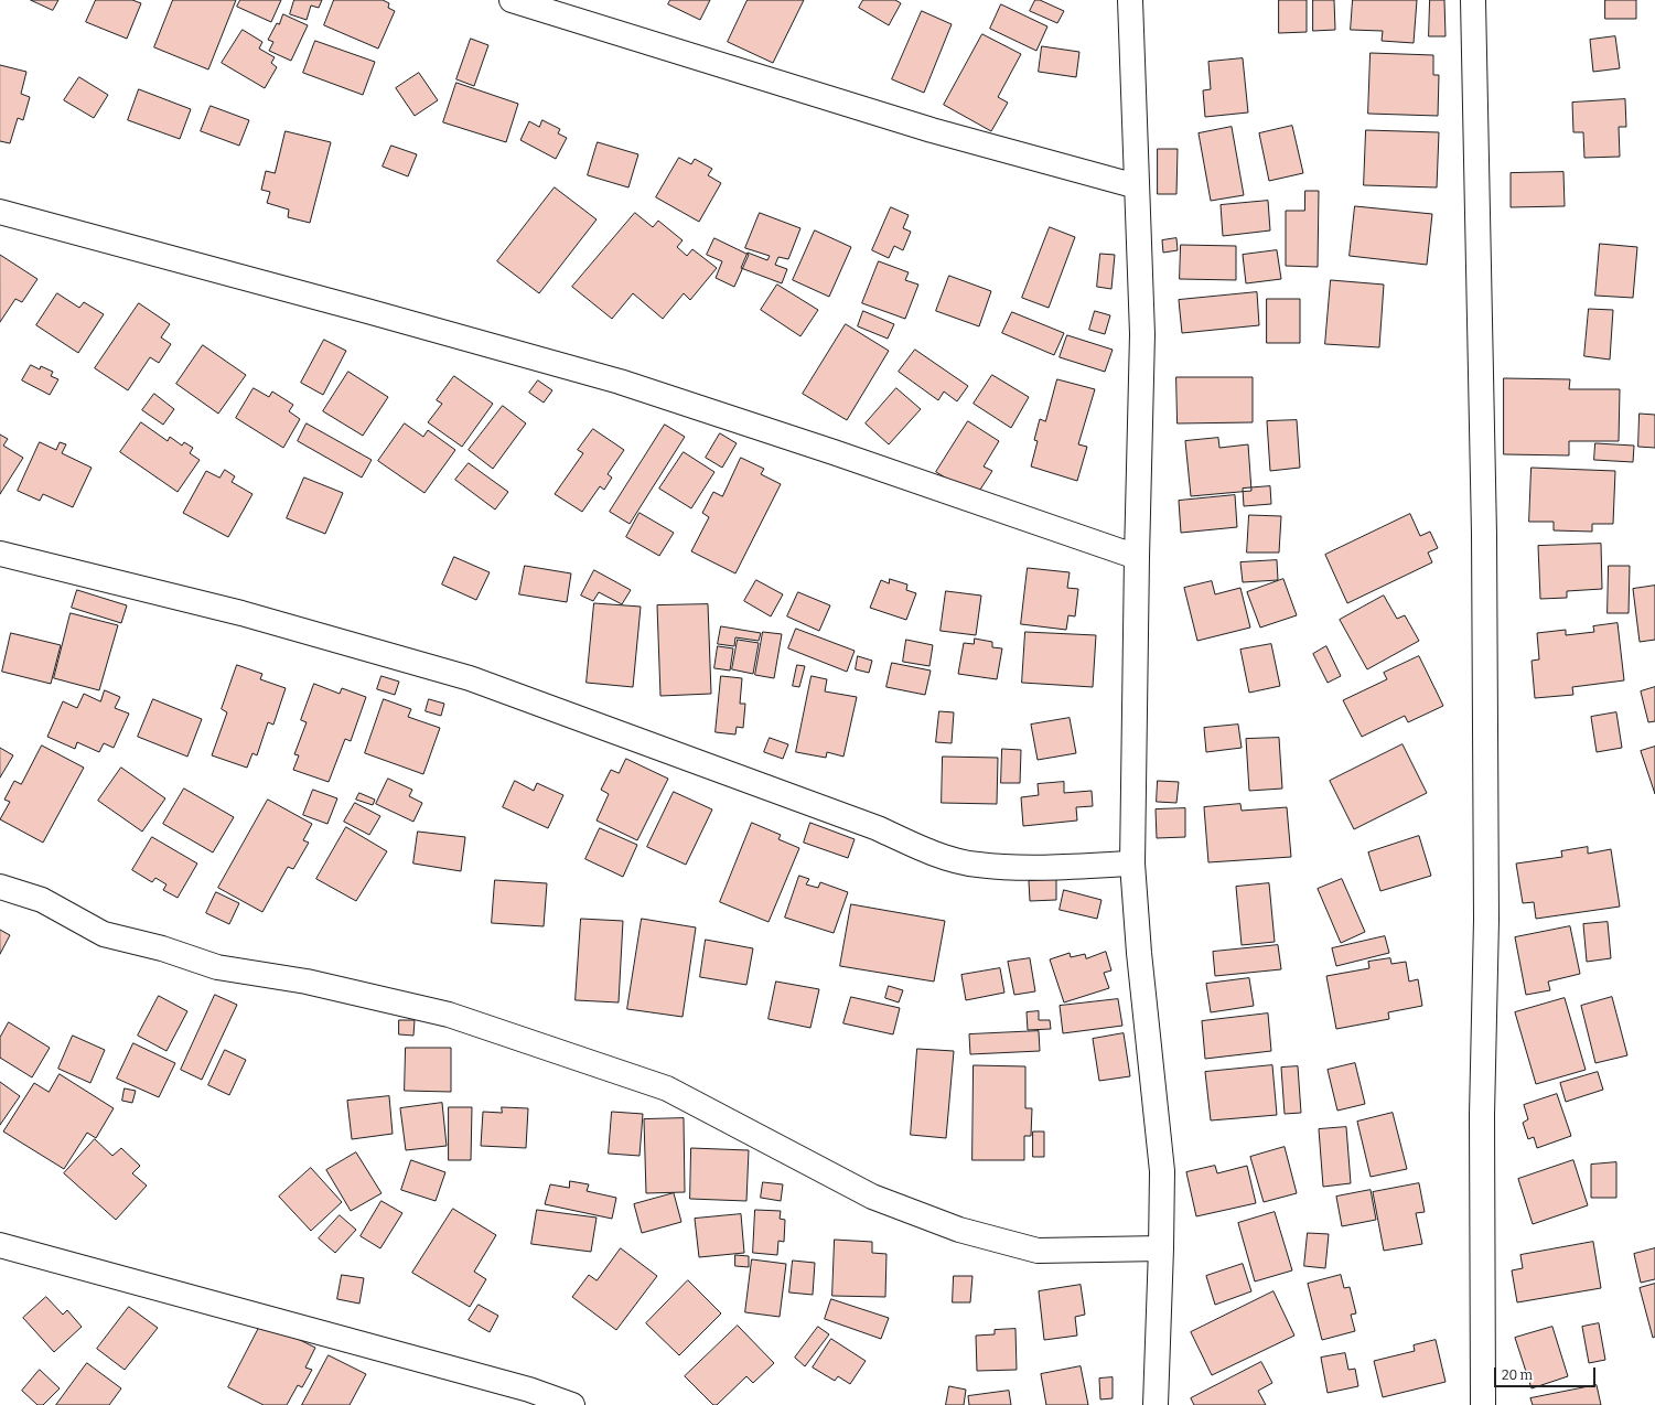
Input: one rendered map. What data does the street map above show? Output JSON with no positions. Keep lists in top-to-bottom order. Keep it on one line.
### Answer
{"scale_bar":"20 m"}
